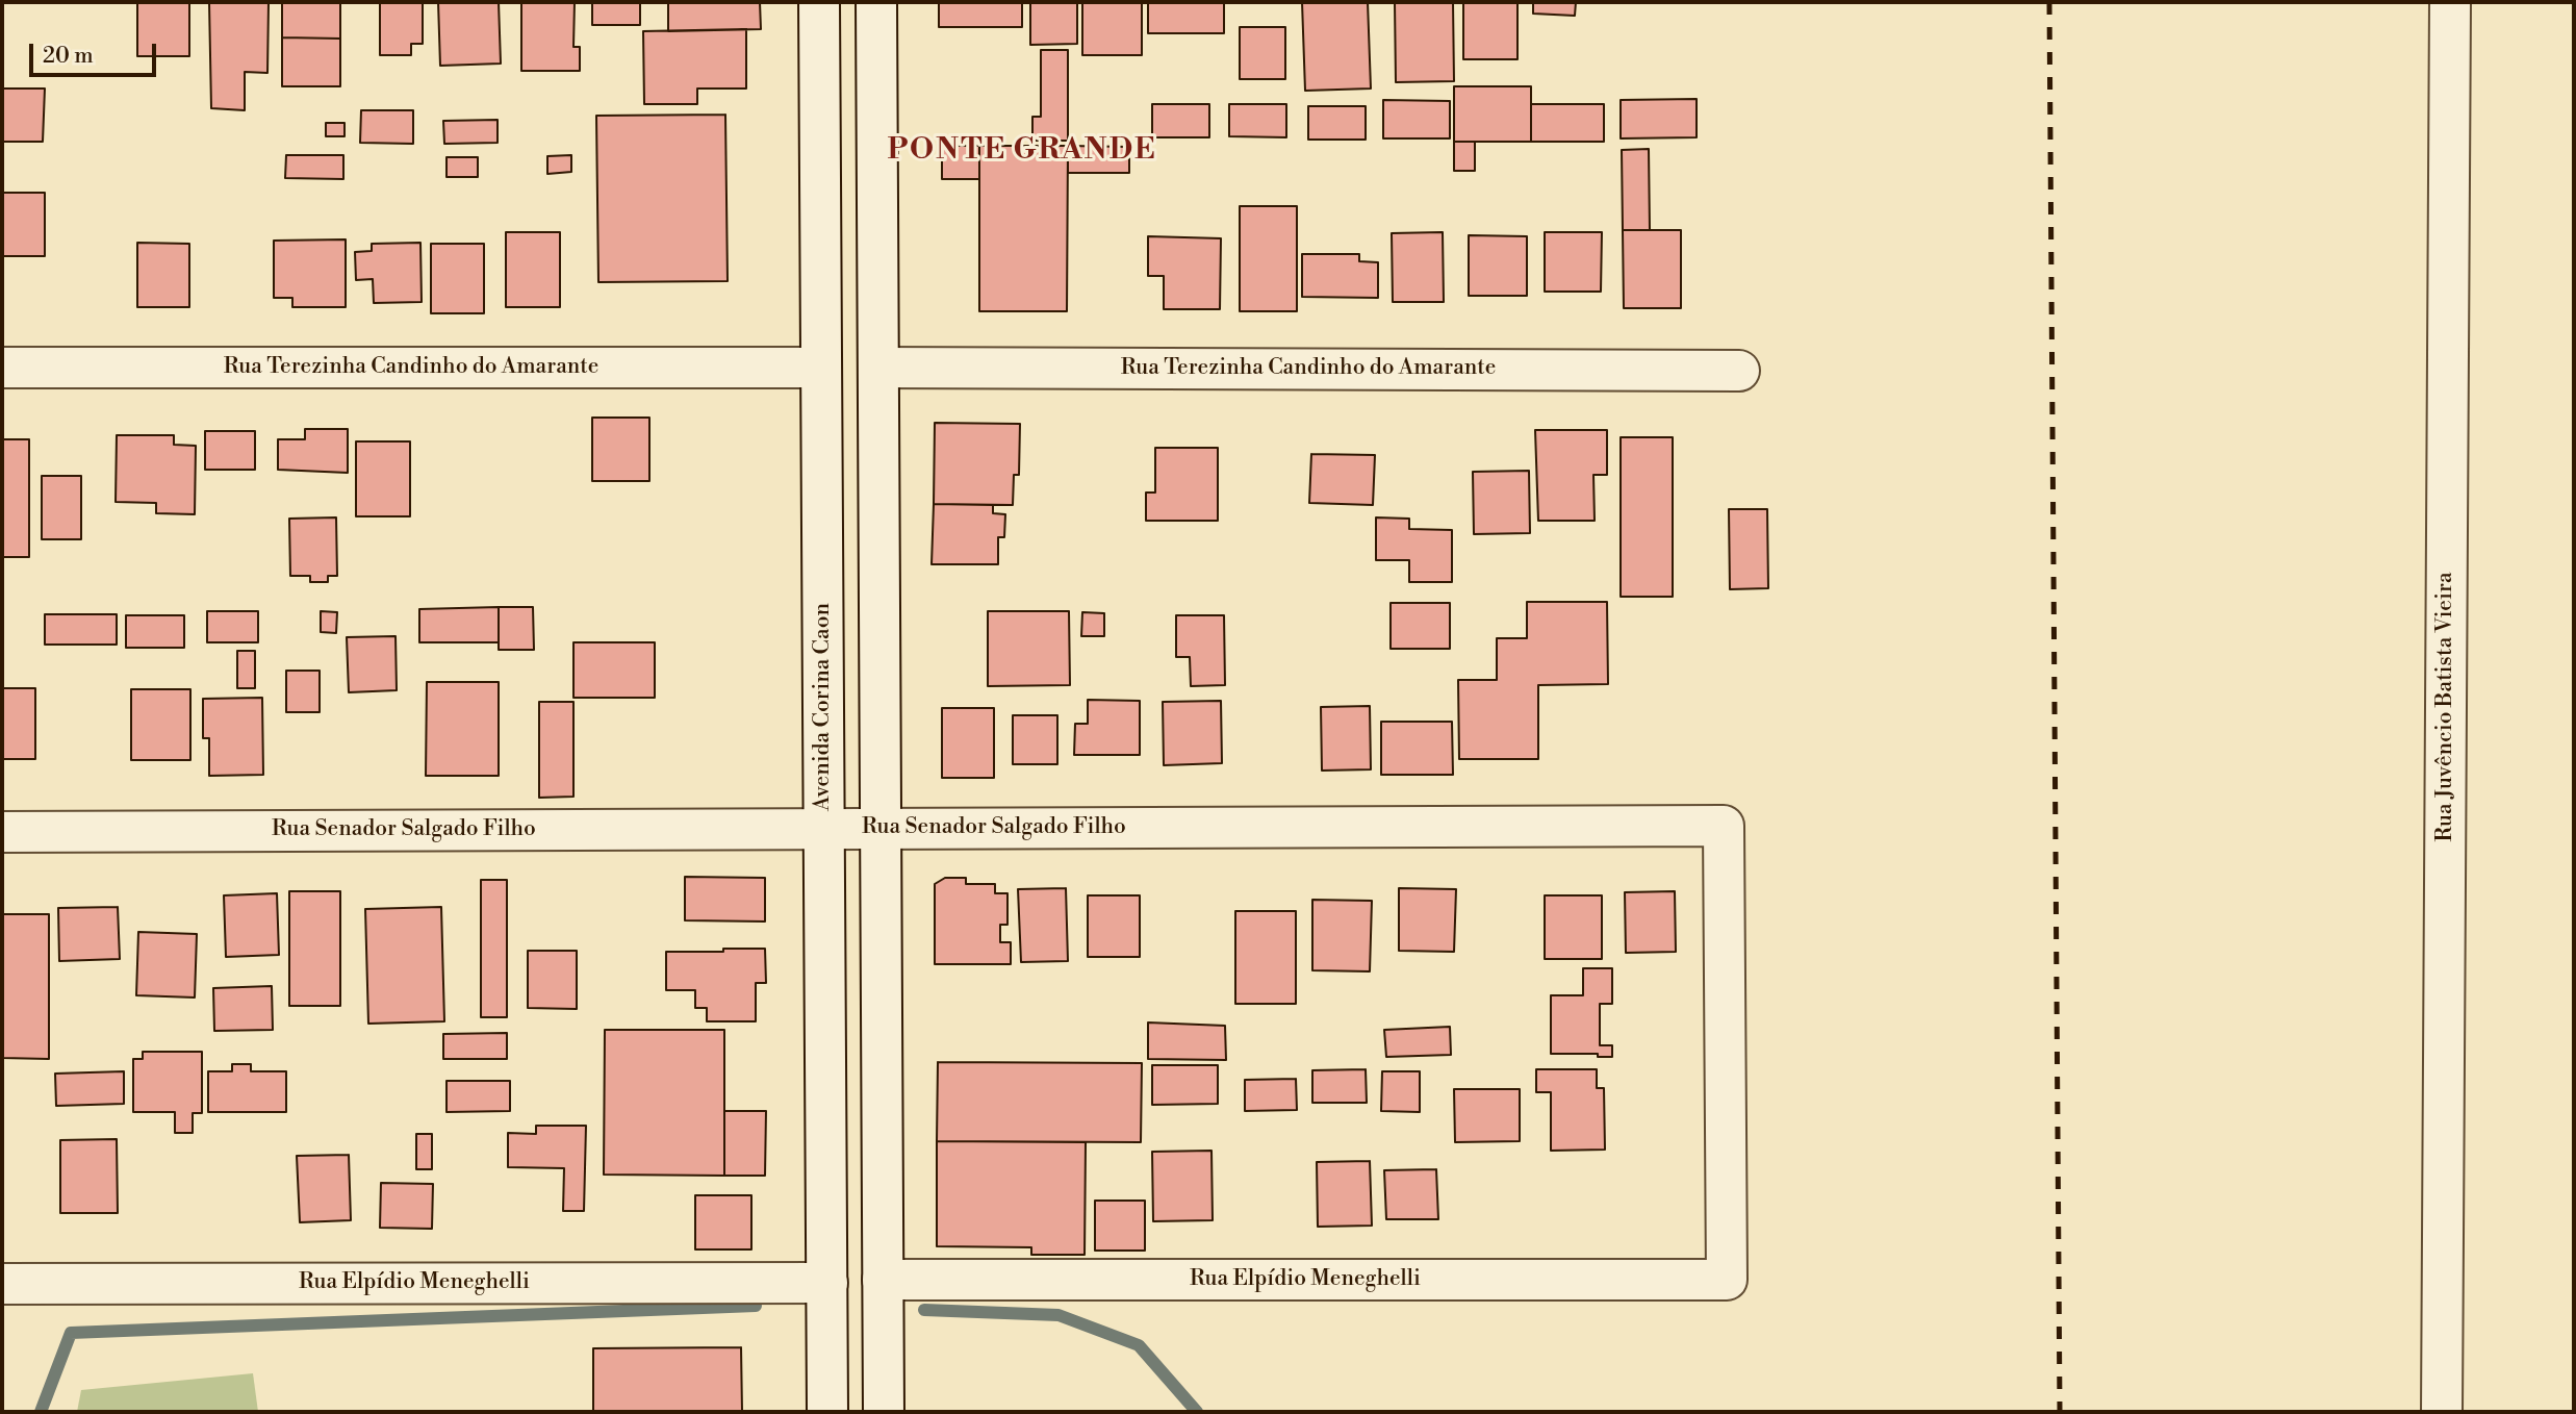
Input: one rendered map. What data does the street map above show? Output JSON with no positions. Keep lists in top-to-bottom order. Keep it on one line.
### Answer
{"streets":{"street":["Rua Terezinha Candinho do Amarante","Avenida Corina Caon","Rua Juvêncio Batista Vieira","Rua Senador Salgado Filho","Rua Elpídio Meneghelli"]},"crossings":[["Rua Terezinha Candinho do Amarante","Avenida Corina Caon"],["Avenida Corina Caon","Rua Senador Salgado Filho"],["Avenida Corina Caon","Rua Elpídio Meneghelli"],["Rua Senador Salgado Filho","Rua Elpídio Meneghelli"]],"districts":["PONTE GRANDE"],"scale_bar":"20 m"}
